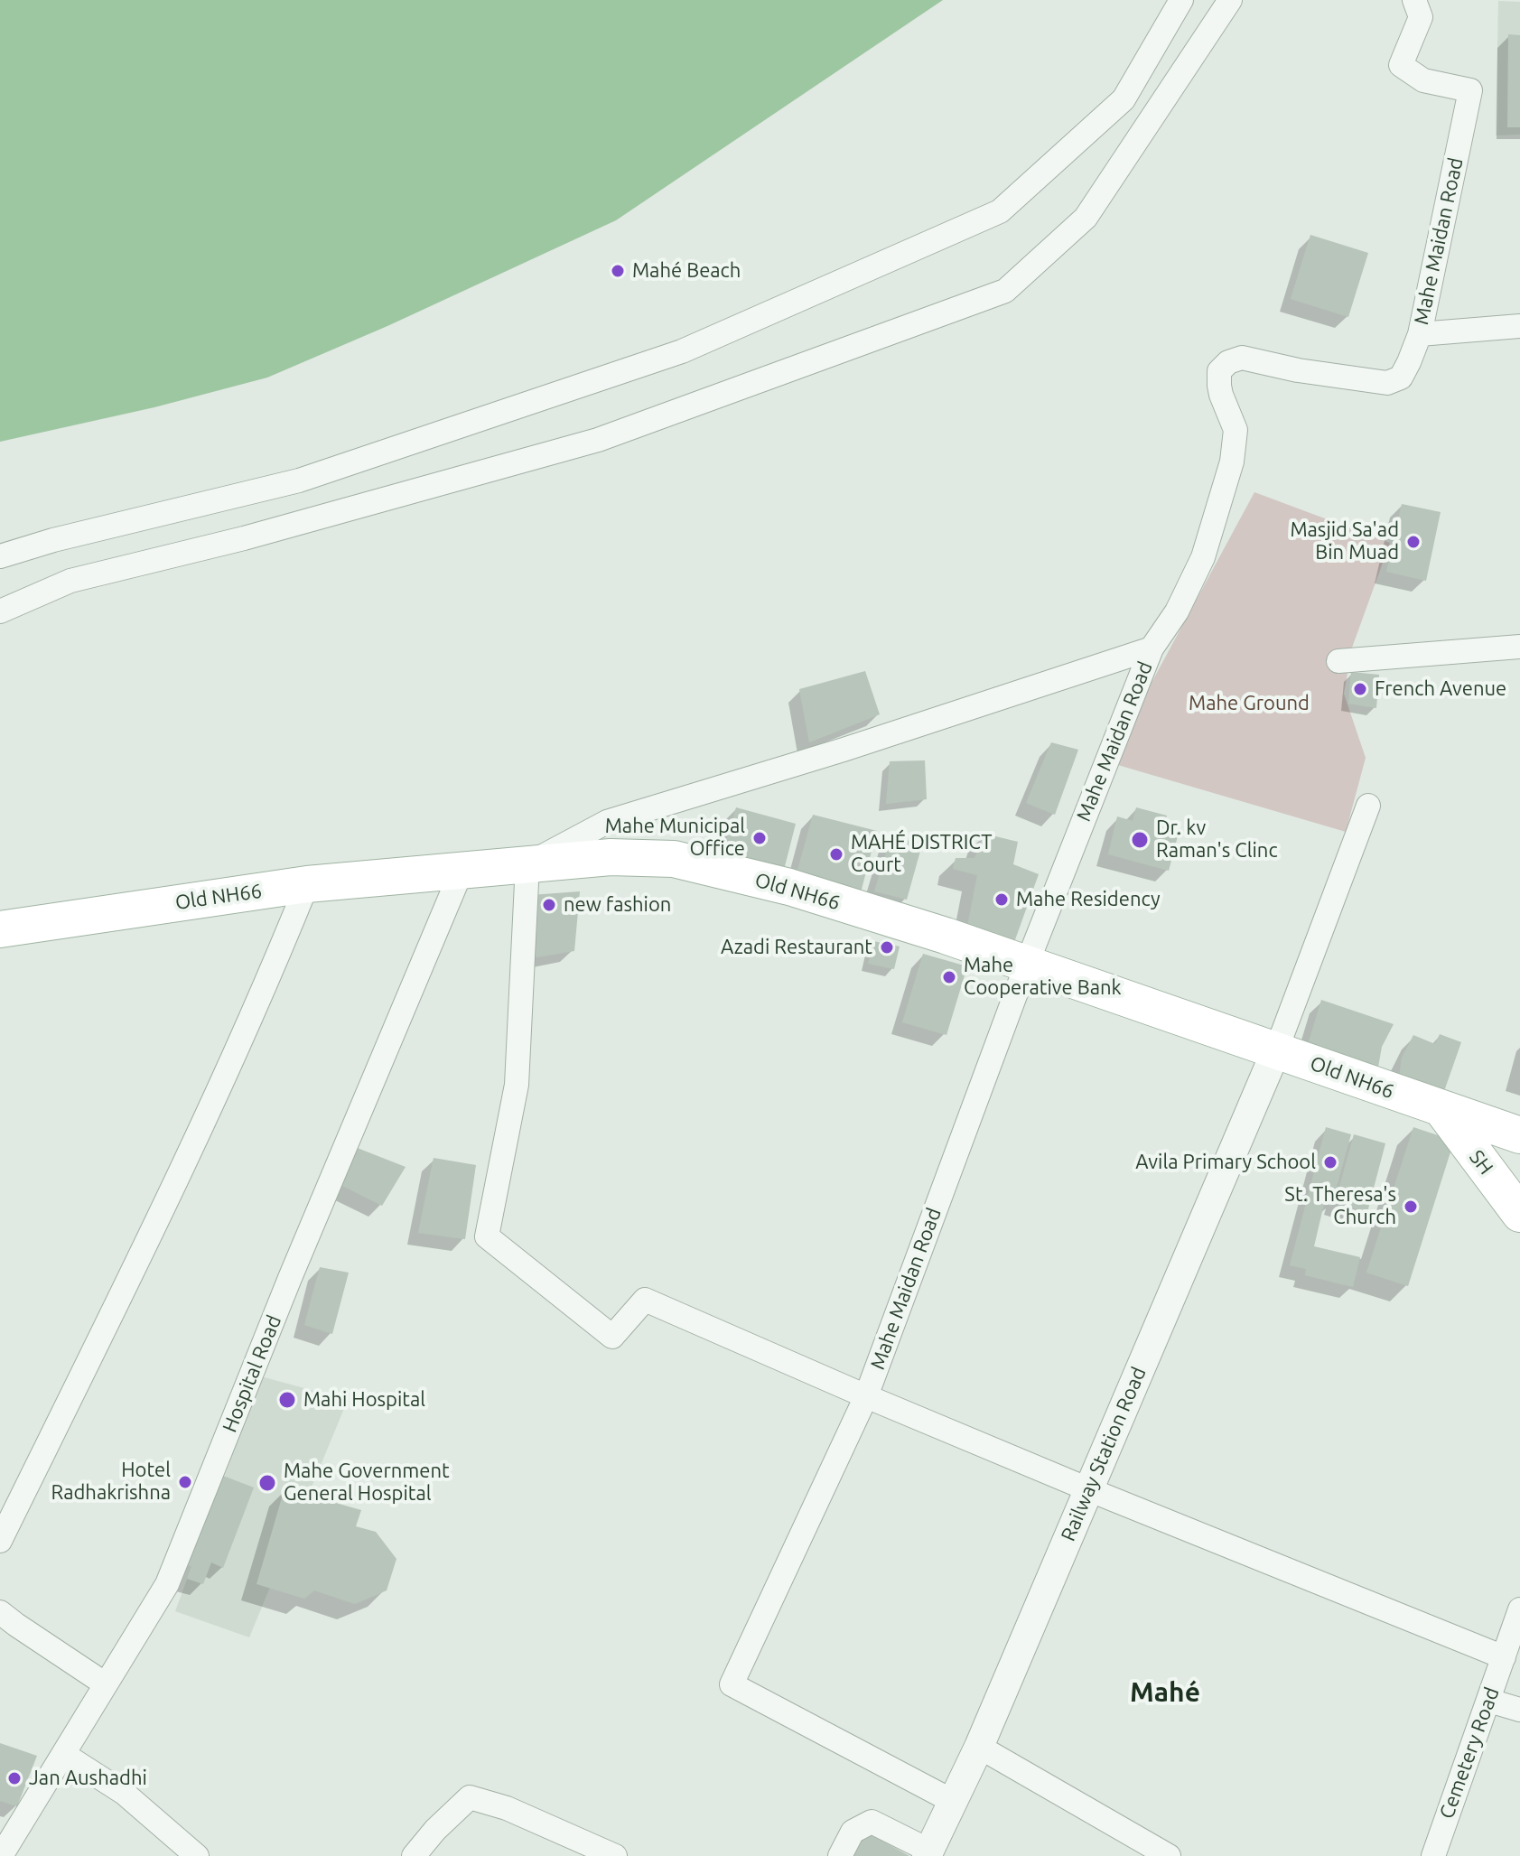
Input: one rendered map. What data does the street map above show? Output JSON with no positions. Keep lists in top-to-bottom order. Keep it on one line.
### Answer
{"streets":{"main road":["Old NH66","SH"],"street":["Mahe Maidan Road","Hospital Road","Railway Station Road","Cemetery Road"]},"crossings":[["Mahe Maidan Road","Old NH66"],["Mahe Maidan Road","Railway Station Road"],["Old NH66","SH"],["Old NH66","Hospital Road"],["Old NH66","Railway Station Road"]],"districts":["Mahé"],"parks":["Mahe Ground"],"places":["Mahé Beach","Masjid Sa'ad Bin Muad","French Avenue","Mahe Municipal Office","Dr. kv Raman's Clinc","MAHÉ DISTRICT Court","Mahe Residency","new fashion","Azadi Restaurant","Mahe Cooperative Bank","Avila Primary School","St. Theresa's Church","Mahi Hospital","Hotel Radhakrishna","Mahe Government General Hospital","Jan Aushadhi"]}
